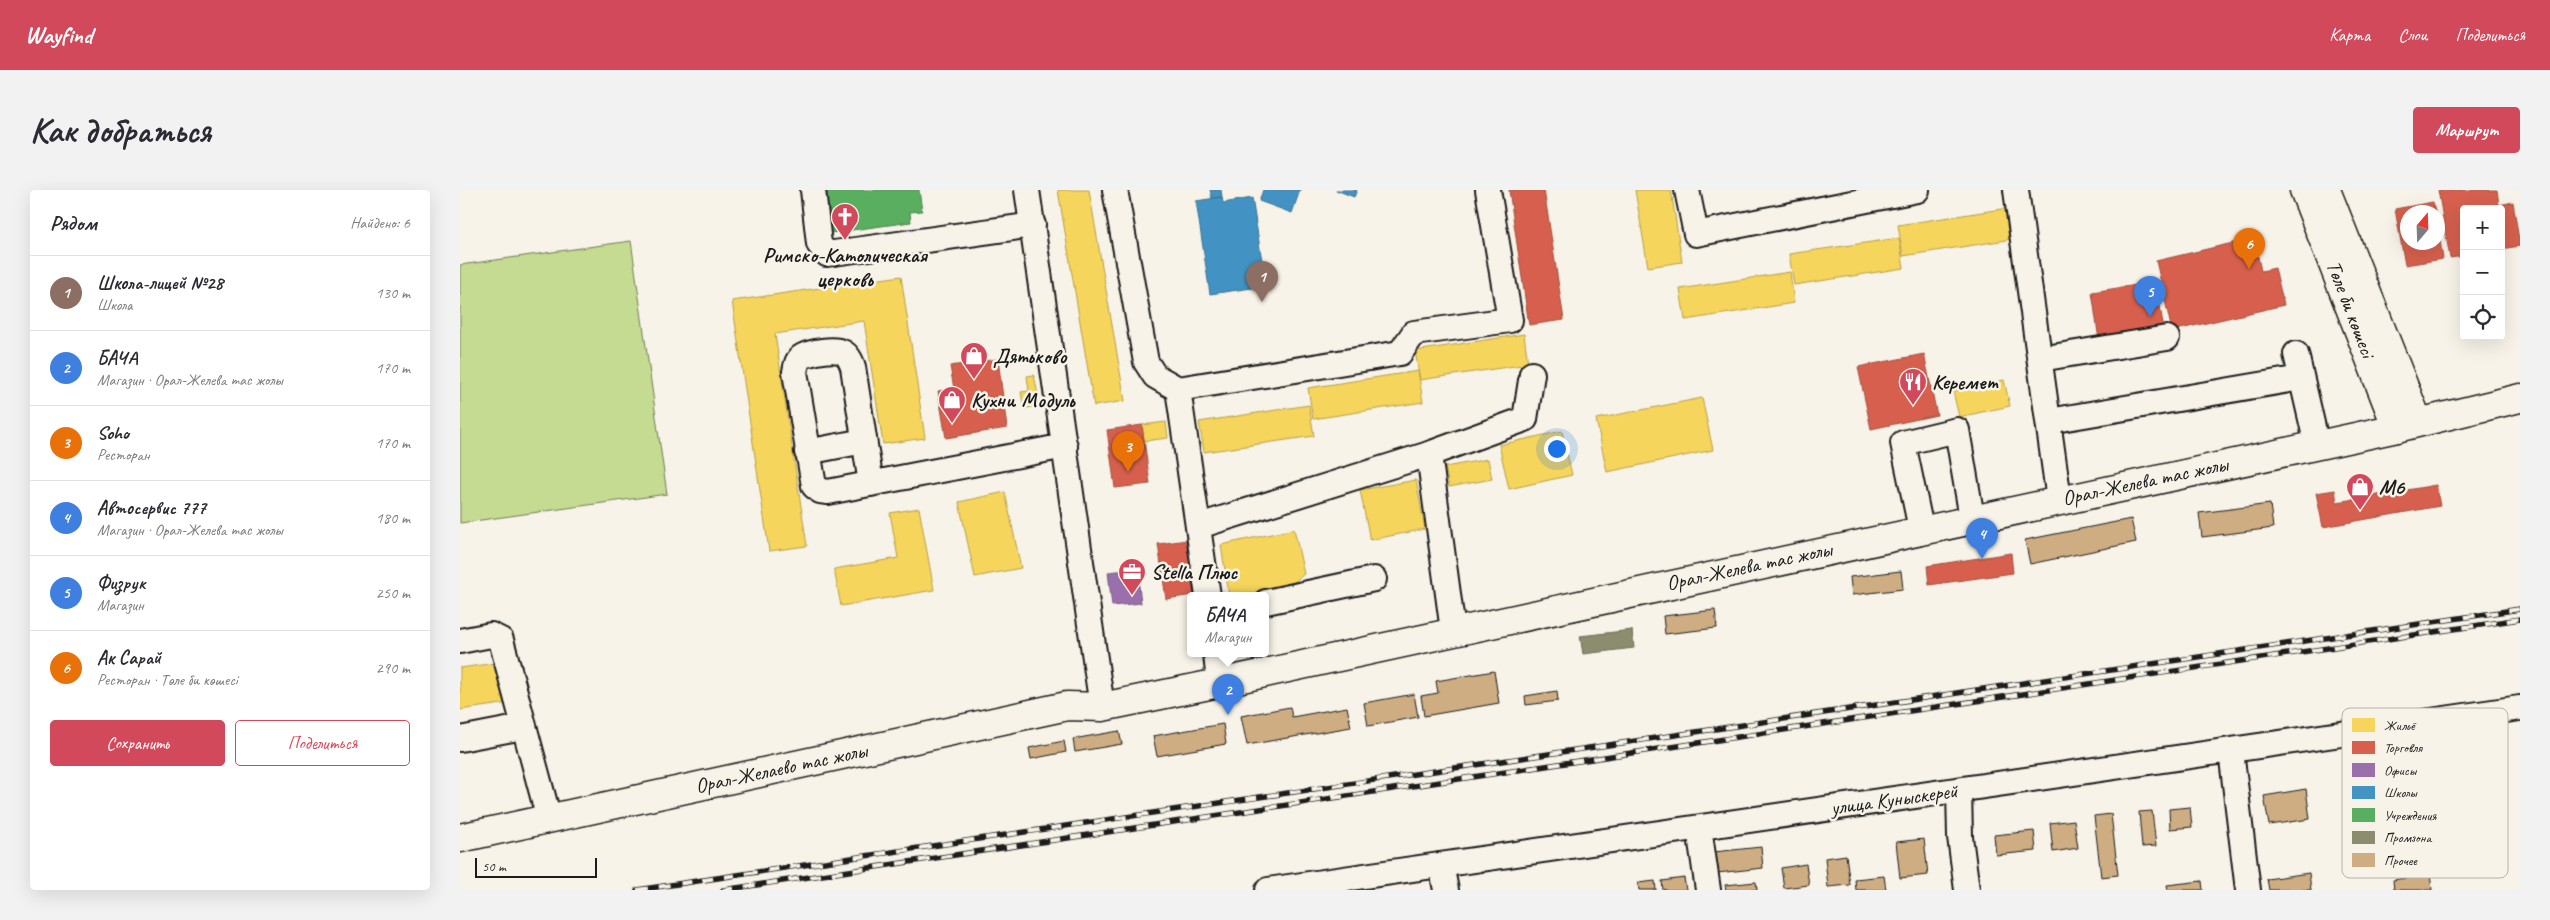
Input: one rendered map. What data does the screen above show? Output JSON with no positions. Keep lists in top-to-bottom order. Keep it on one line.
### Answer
{"streets":{"main road":["Төле би көшесі","Орал-Желева тас жолы","Орал-Желаево тас жолы"],"street":["улица Куныскерей"]},"crossings":[["Төле би көшесі","Орал-Желева тас жолы"],["Орал-Желева тас жолы","Орал-Желаево тас жолы"]],"places":{"church":["Римско-Католическая церковь"],"shop":["Дятьково","Кухни Модуль","М6"],"restaurant":["Керемет"],"office":["Stella Плюс"]},"legend":["Жильё","Торговля","Офисы","Школы","Учреждения","Промзона","Прочее"],"scale_bar":"50 m","north":"top","page":{"header":"Wayfind","nav":["Карта","Слои","Поделиться"],"buttons":["Маршрут",["Сохранить","Поделиться"]],"title":"Как добраться","heading":["Рядом","Найдено: 6"],"map_buttons":["+","−"],"pins":["6","1","5","3","4","2"],"list":[{"mark":"1","name":"Школа-лицей №28","note":"Школа","value":"130 m"},{"mark":"2","name":"БАЧА","note":"Магазин · Орал-Желева тас жолы","value":"170 m"},{"mark":"3","name":"Soho","note":"Ресторан","value":"170 m"},{"mark":"4","name":"Автосервис 777","note":"Магазин · Орал-Желева тас жолы","value":"180 m"},{"mark":"5","name":"Физрук","note":"Магазин","value":"250 m"},{"mark":"6","name":"Ак Сарай","note":"Ресторан · Төле би көшесі","value":"290 m"}],"popup":["БАЧА","Магазин"],"scale":"50 m"}}
